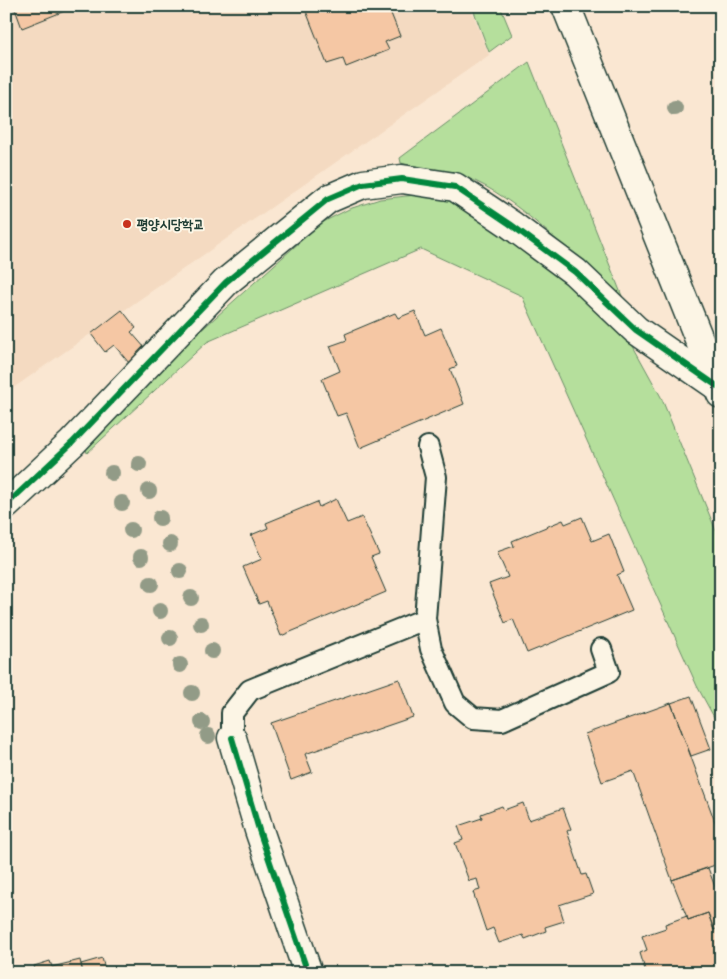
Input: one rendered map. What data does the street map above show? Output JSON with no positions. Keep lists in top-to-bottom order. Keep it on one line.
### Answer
{"places":["평양시당학교"]}
